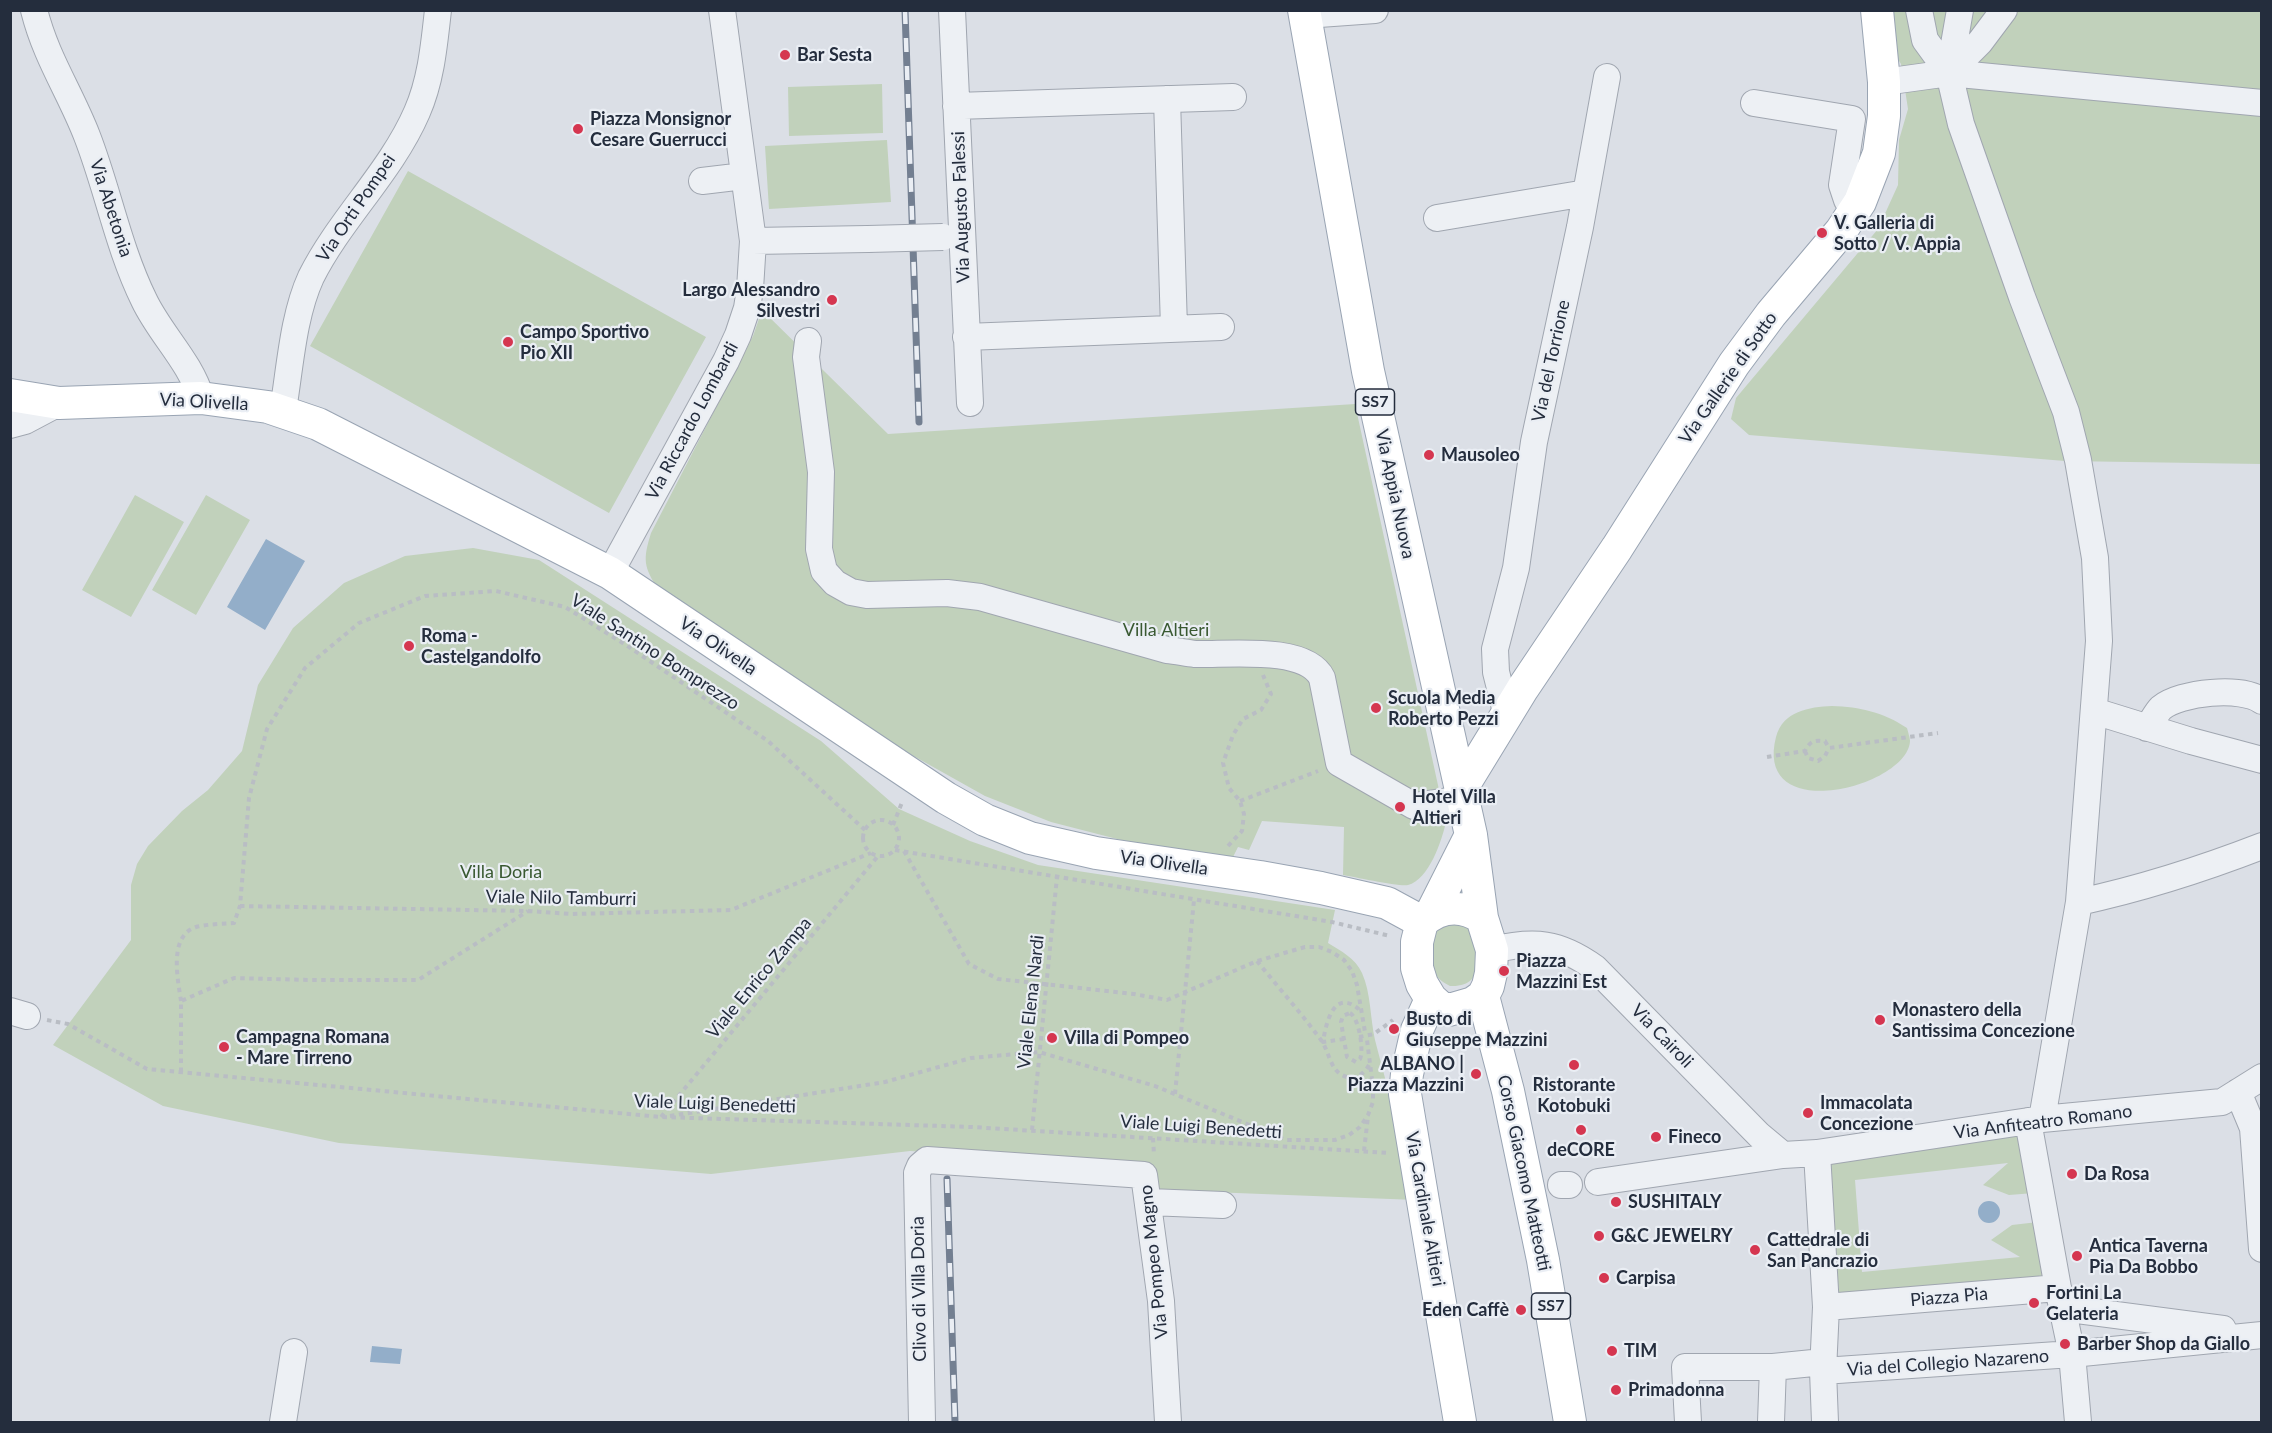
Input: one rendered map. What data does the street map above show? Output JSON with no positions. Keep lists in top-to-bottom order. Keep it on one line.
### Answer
{"streets":{"main road":["Via Gallerie di Sotto","Via Olivella","SS7","Via Appia Nuova","Corso Giacomo Matteotti","Via Cardinale Altieri"],"street":["Via Augusto Falessi","Via Abetonia","Via Orti Pompei","Via del Torrione","Via Riccardo Lombardi","Via Cairoli","Via Anfiteatro Romano","Via Pompeo Magno","Clivo di Villa Doria","Piazza Pia","Via del Collegio Nazareno"],"path":["Viale Santino Bomprezzo","Viale Nilo Tamburri","Viale Enrico Zampa","Viale Elena Nardi","Viale Luigi Benedetti"]},"crossings":[["Via Abetonia","Via Olivella"],["Via Orti Pompei","Via Olivella"],["Via del Torrione","Via Gallerie di Sotto"],["Via Gallerie di Sotto","Via Appia Nuova"],["Via Olivella","Via Riccardo Lombardi"],["Via Olivella","Via Appia Nuova"],["Via Olivella","Via Cairoli"],["Via Olivella","Corso Giacomo Matteotti"],["Via Olivella","Via Cardinale Altieri"],["Via Appia Nuova","Via Cairoli"],["Via Appia Nuova","Corso Giacomo Matteotti"],["Via Appia Nuova","Via Cardinale Altieri"],["Viale Santino Bomprezzo","Viale Nilo Tamburri"],["Viale Santino Bomprezzo","Viale Enrico Zampa"],["Viale Nilo Tamburri","Viale Enrico Zampa"],["Viale Enrico Zampa","Viale Luigi Benedetti"],["Viale Elena Nardi","Viale Luigi Benedetti"],["Via Cairoli","Corso Giacomo Matteotti"],["Via Cairoli","Via Cardinale Altieri"],["Corso Giacomo Matteotti","Via Cardinale Altieri"],["Via Pompeo Magno","Clivo di Villa Doria"],["Piazza Pia","Via del Collegio Nazareno"]],"parks":["Villa Altieri","Villa Doria"],"places":["Bar Sesta","Piazza Monsignor Cesare Guerrucci","V. Galleria di Sotto / V. Appia","Largo Alessandro Silvestri","Campo Sportivo Pio XII","Mausoleo","Roma - Castelgandolfo","Scuola Media Roberto Pezzi","Hotel Villa Altieri","Piazza Mazzini Est","Monastero della Santissima Concezione","Busto di Giuseppe Mazzini","Villa di Pompeo","Campagna Romana - Mare Tirreno","Ristorante Kotobuki","ALBANO | Piazza Mazzini","Immacolata Concezione","deCORE","Fineco","Da Rosa","SUSHITALY","G&C JEWELRY","Cattedrale di San Pancrazio","Antica Taverna Pia Da Bobbo","Carpisa","Fortini La Gelateria","Eden Caffè","Barber Shop da Giallo","TIM","Primadonna"]}
